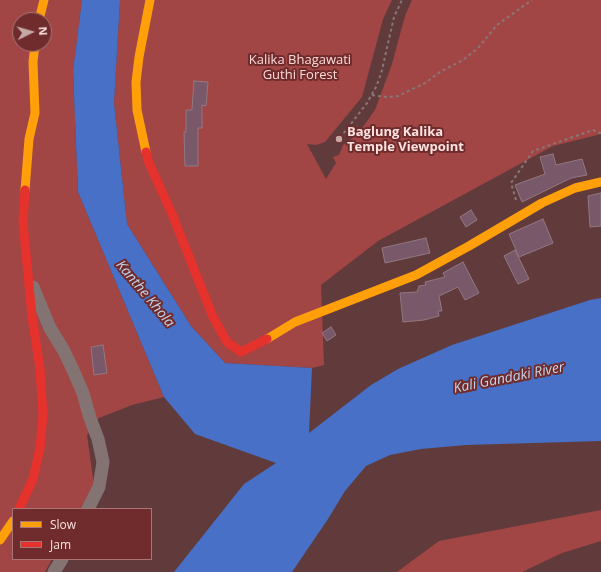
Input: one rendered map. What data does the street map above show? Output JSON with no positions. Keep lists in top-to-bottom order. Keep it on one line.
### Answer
{"water":["Kanthe Khola","Kali Gandaki River"],"parks":["Kalika Bhagawati Guthi Forest"],"places":["Baglung Kalika Temple Viewpoint"],"legend":["Slow","Jam"],"north":"right"}
